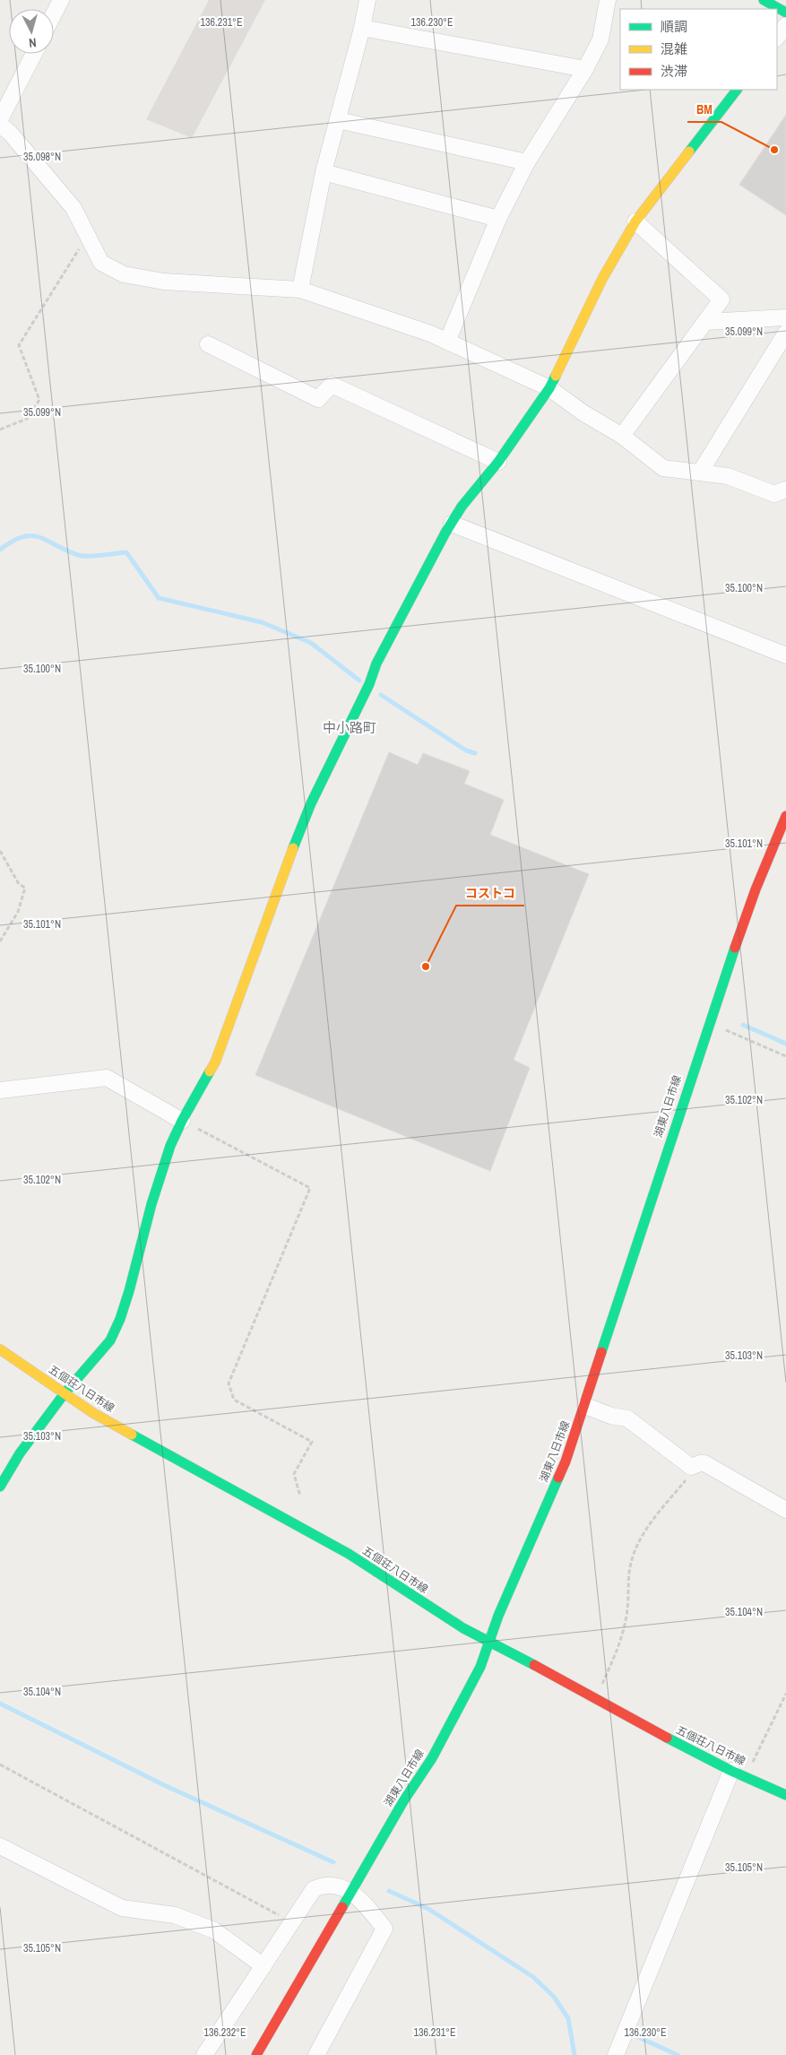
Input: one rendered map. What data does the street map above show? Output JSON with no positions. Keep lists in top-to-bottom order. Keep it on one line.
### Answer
{"streets":{"main road":["湖東八日市線","五個荘八日市線"]},"crossings":[["湖東八日市線","五個荘八日市線"]],"districts":["中小路町"],"places":["BM","コストコ"],"legend":["順調","混雑","渋滞"],"north":"bottom","coordinates":["136.231°E","136.230°E","35.098°N","35.099°N","35.100°N","35.101°N","35.102°N","35.103°N","35.104°N","35.105°N","136.232°E"]}
